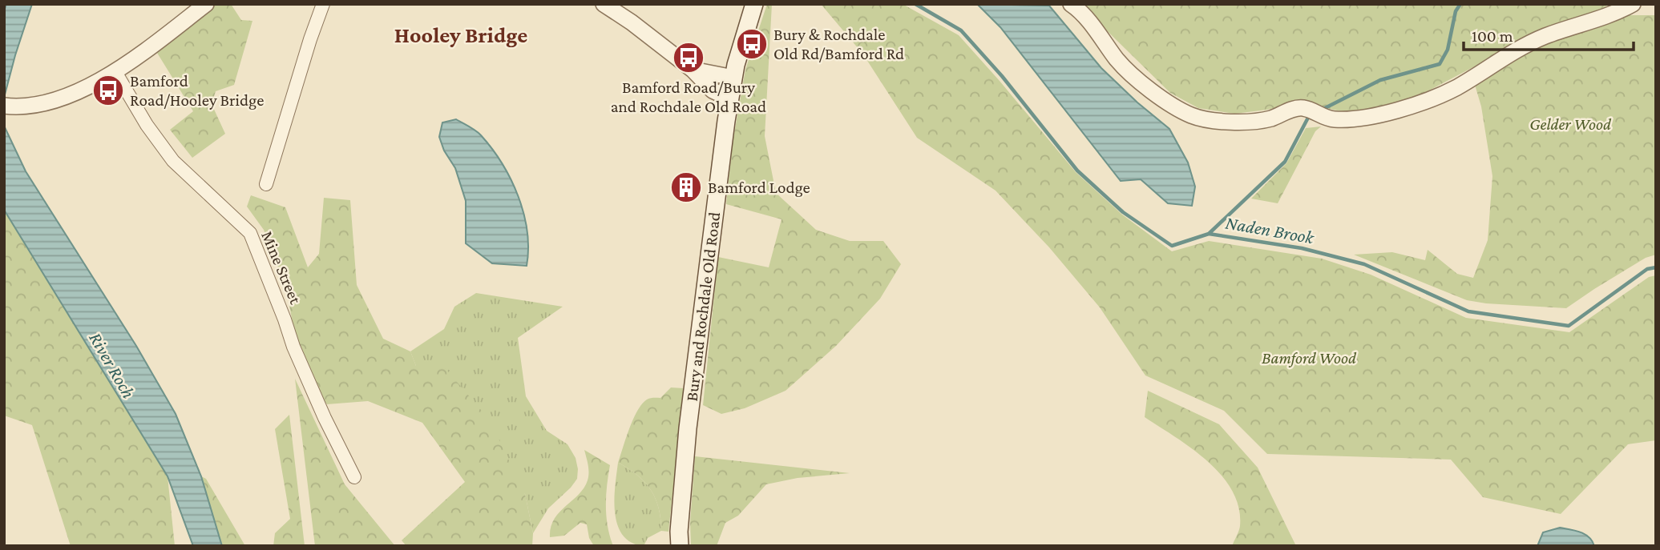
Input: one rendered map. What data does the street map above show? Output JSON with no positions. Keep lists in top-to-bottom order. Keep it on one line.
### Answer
{"streets":{"main road":["Bury and Rochdale Old Road"],"street":["Mine Street"]},"districts":["Hooley Bridge"],"water":["Naden Brook","River Roch"],"parks":["Gelder Wood","Bamford Wood"],"places":{"bus stop":["Bury & Rochdale Old Rd/Bamford Rd","Bamford Road/Bury and Rochdale Old Road","Bamford Road/Hooley Bridge"],"building":["Bamford Lodge"]},"scale_bar":"100 m"}
